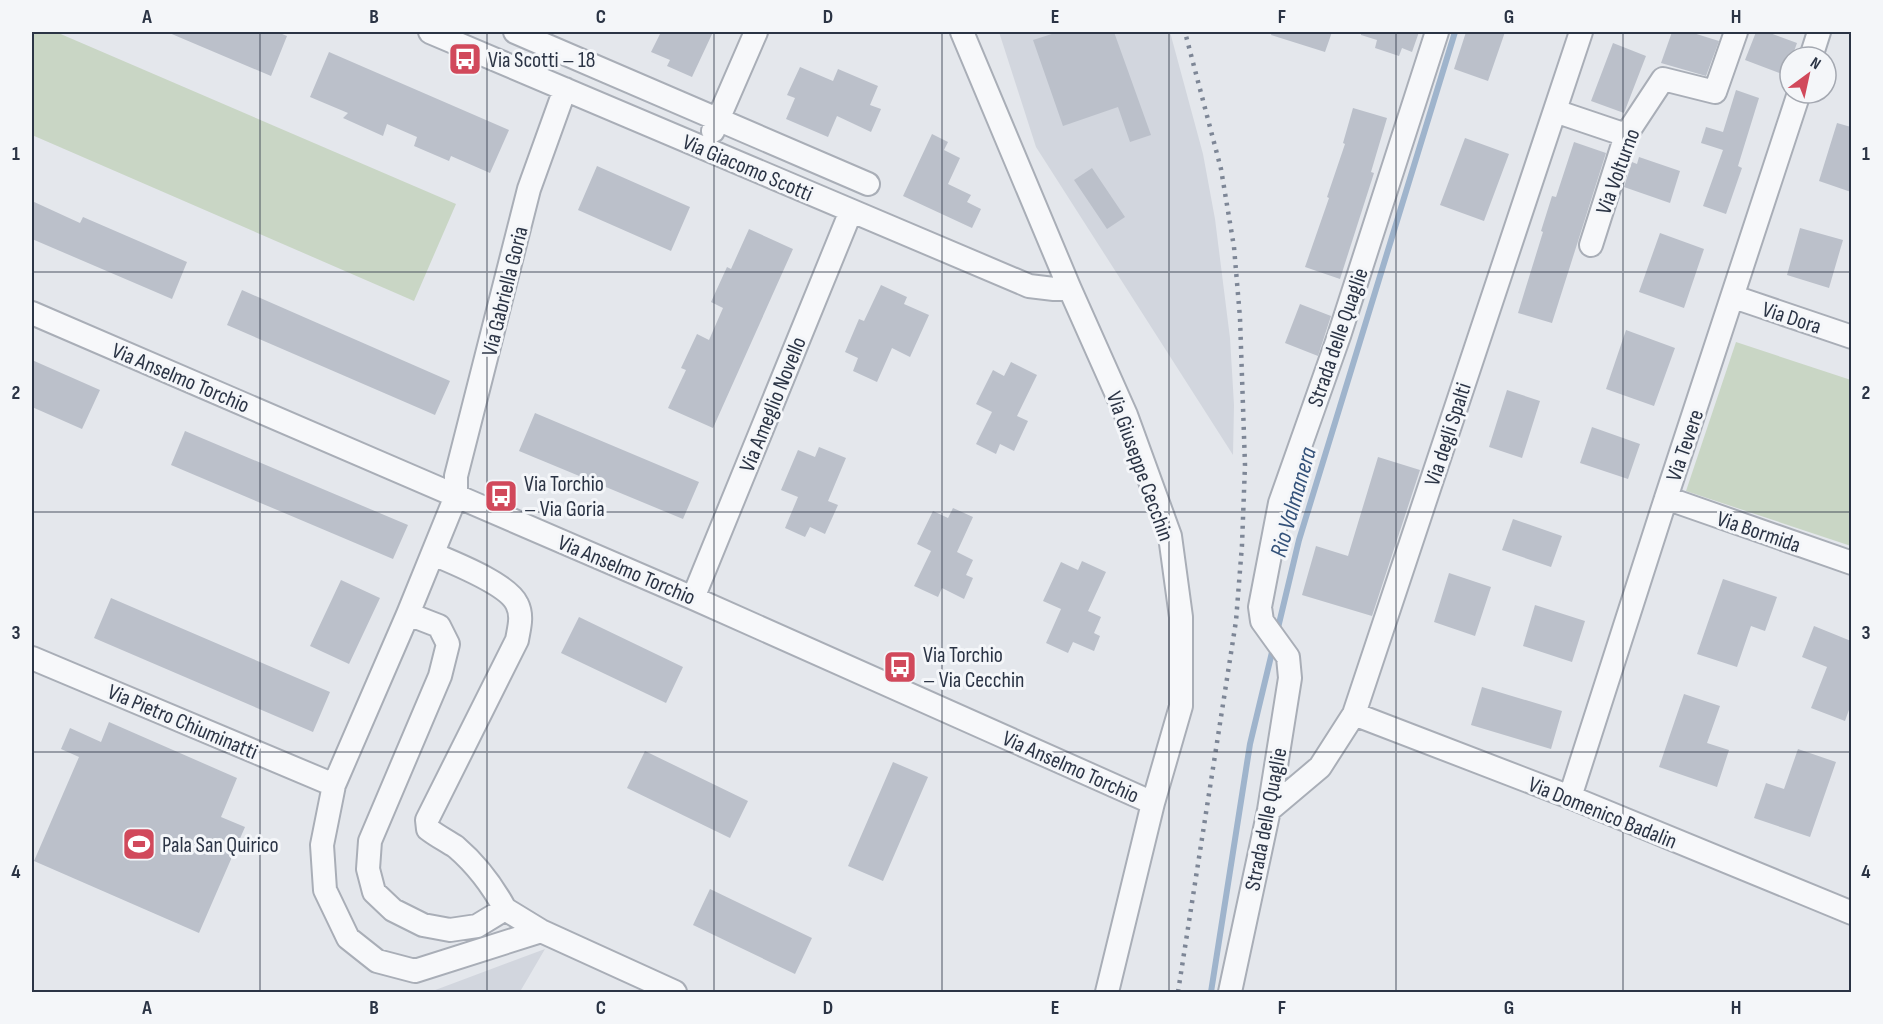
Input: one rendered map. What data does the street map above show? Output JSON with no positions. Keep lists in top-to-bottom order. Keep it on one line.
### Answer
{"streets":{"street":["Via Giacomo Scotti","Via Volturno","Via Gabriella Goria","Via Dora","Strada delle Quaglie","Via Anselmo Torchio","Via Ameglio Novello","Via degli Spalti","Via Tevere","Via Giuseppe Cecchin","Via Bormida","Via Pietro Chiuminatti","Via Domenico Badalin"]},"crossings":[["Via Giacomo Scotti","Via Gabriella Goria"],["Via Giacomo Scotti","Via Ameglio Novello"],["Via Giacomo Scotti","Via Giuseppe Cecchin"],["Via Gabriella Goria","Via Anselmo Torchio"],["Via Dora","Via Tevere"],["Strada delle Quaglie","Via degli Spalti"],["Via Anselmo Torchio","Via Ameglio Novello"],["Via Anselmo Torchio","Via Giuseppe Cecchin"],["Via degli Spalti","Via Domenico Badalin"],["Via Tevere","Via Bormida"],["Via Tevere","Via Domenico Badalin"]],"water":["Rio Valmanera"],"places":{"bus stop":["Via Scotti – 18","Via Torchio – Via Goria","Via Torchio – Via Cecchin"],"sports":["Pala San Quirico"]},"north":"top right","grid":{"columns":["A","B","C","D","E","F","G","H"],"rows":["1","2","3","4"]}}
